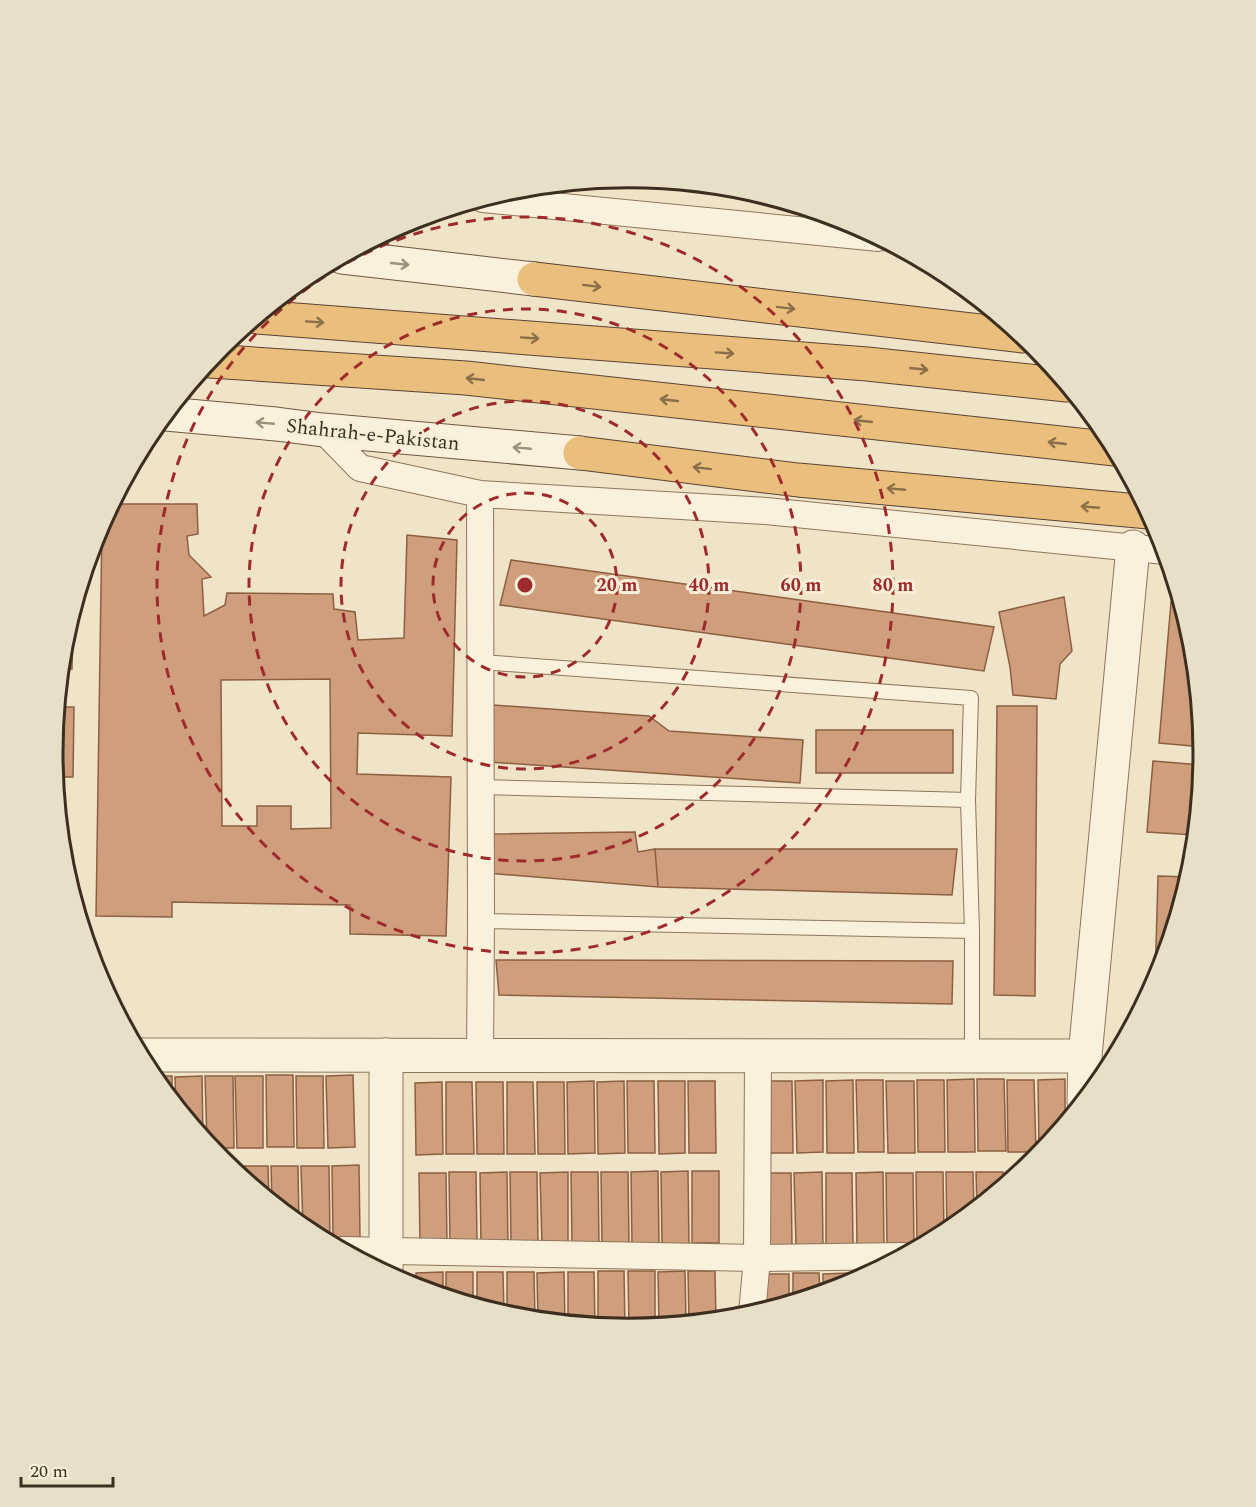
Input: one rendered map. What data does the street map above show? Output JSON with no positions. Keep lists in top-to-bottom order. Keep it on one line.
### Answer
{"streets":{"street":["Shahrah-e-Pakistan"]},"scale_bar":"20 m","rings":["20 m","40 m","60 m","80 m"]}
